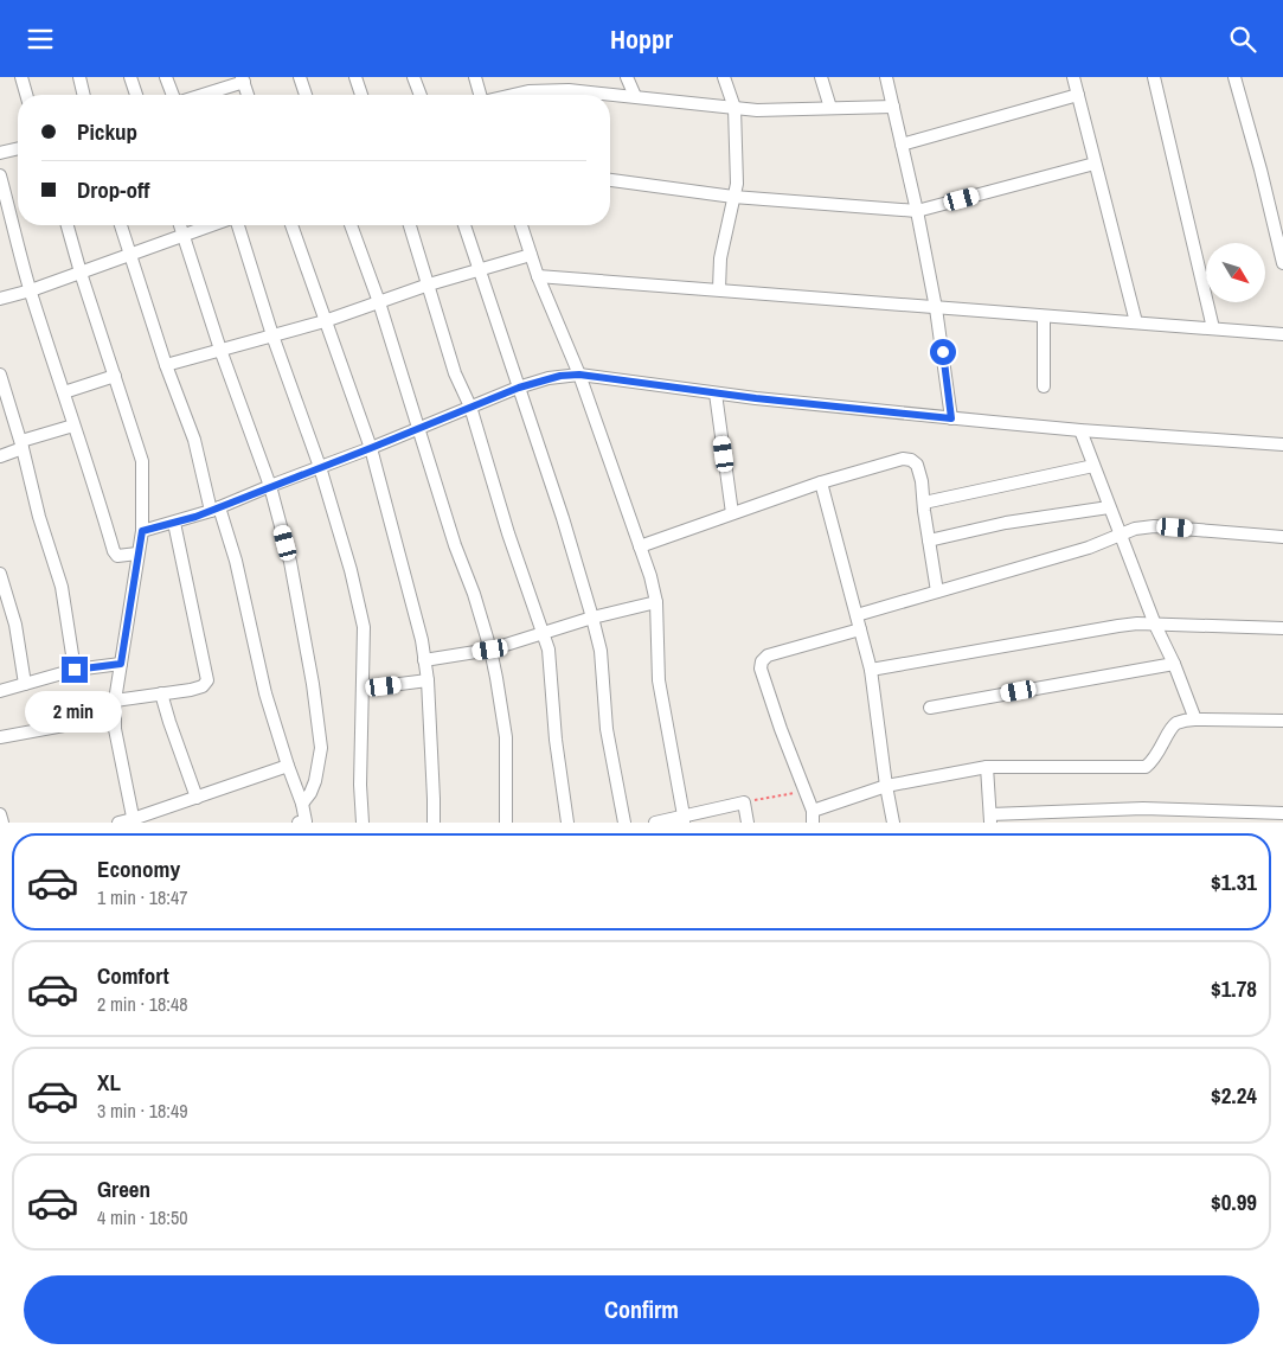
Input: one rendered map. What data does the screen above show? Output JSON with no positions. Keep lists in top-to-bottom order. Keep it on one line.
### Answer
{"north":"bottom right","page":{"header":"Hoppr","banner":["Pickup","Drop-off"],"bubble":"2 min","list":[{"name":"Economy","note":"1 min · 18:47","value":"$1.31"},{"name":"Comfort","note":"2 min · 18:48","value":"$1.78"},{"name":"XL","note":"3 min · 18:49","value":"$2.24"},{"name":"Green","note":"4 min · 18:50","value":"$0.99"}],"buttons":"Confirm"}}
